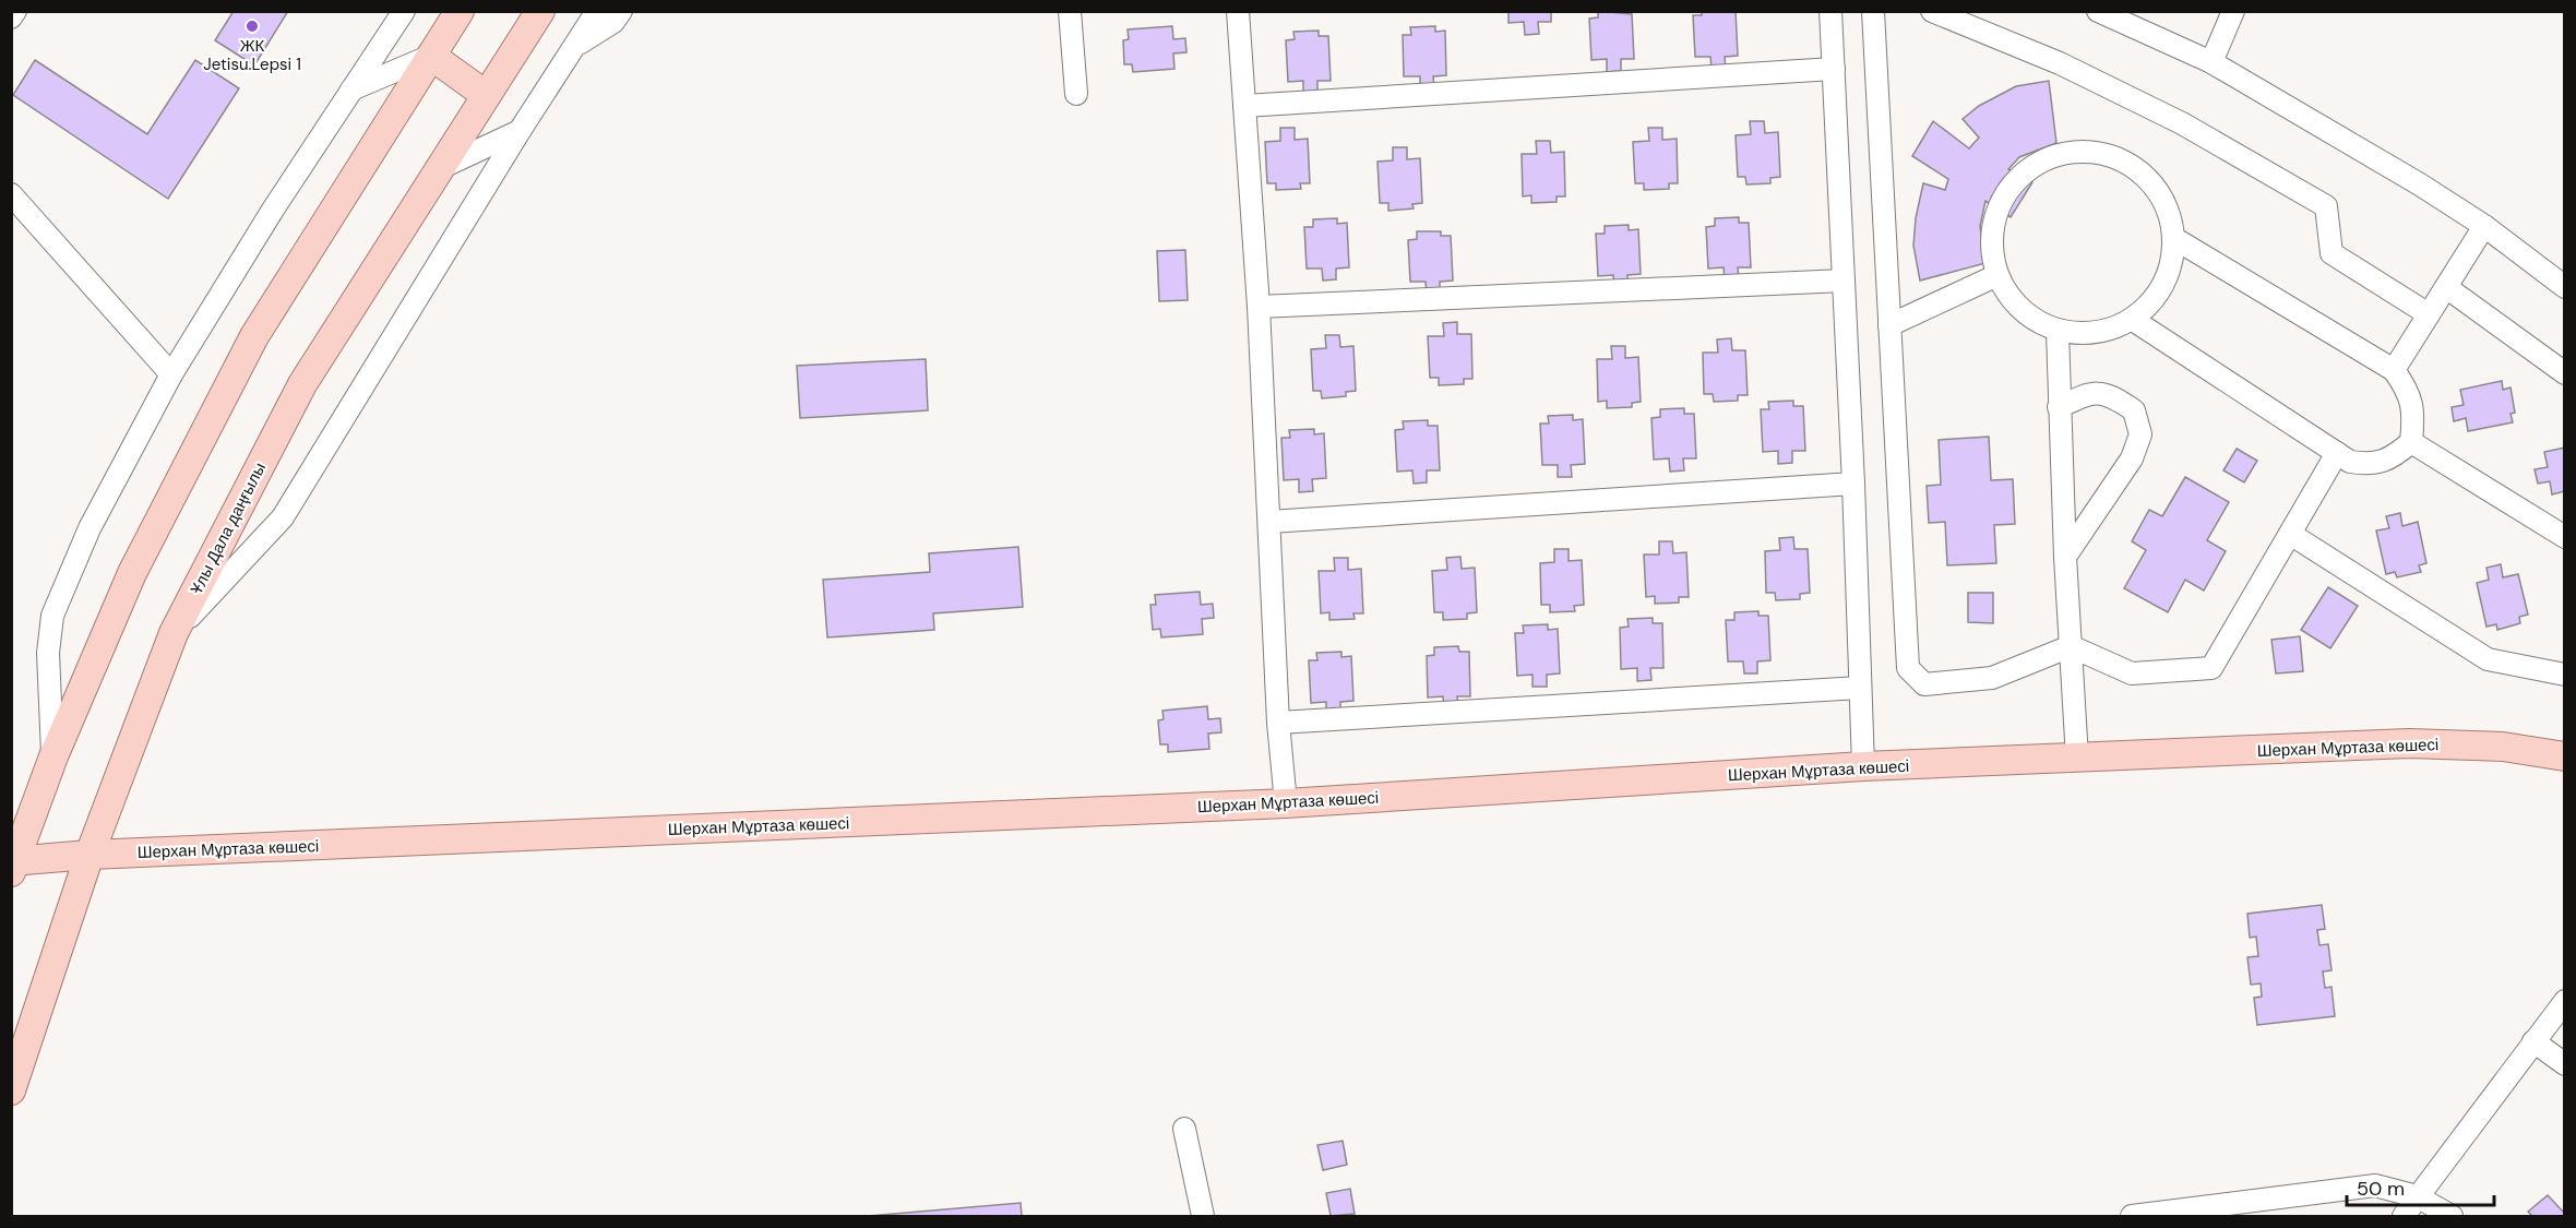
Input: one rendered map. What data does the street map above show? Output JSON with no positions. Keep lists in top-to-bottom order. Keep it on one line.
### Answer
{"streets":{"main road":["Ұлы Дала даңғылы","Шерхан Мұртаза көшесі"]},"crossings":[["Ұлы Дала даңғылы","Шерхан Мұртаза көшесі"]],"places":["ЖК Jetisu.Lepsi 1"],"scale_bar":"50 m"}
